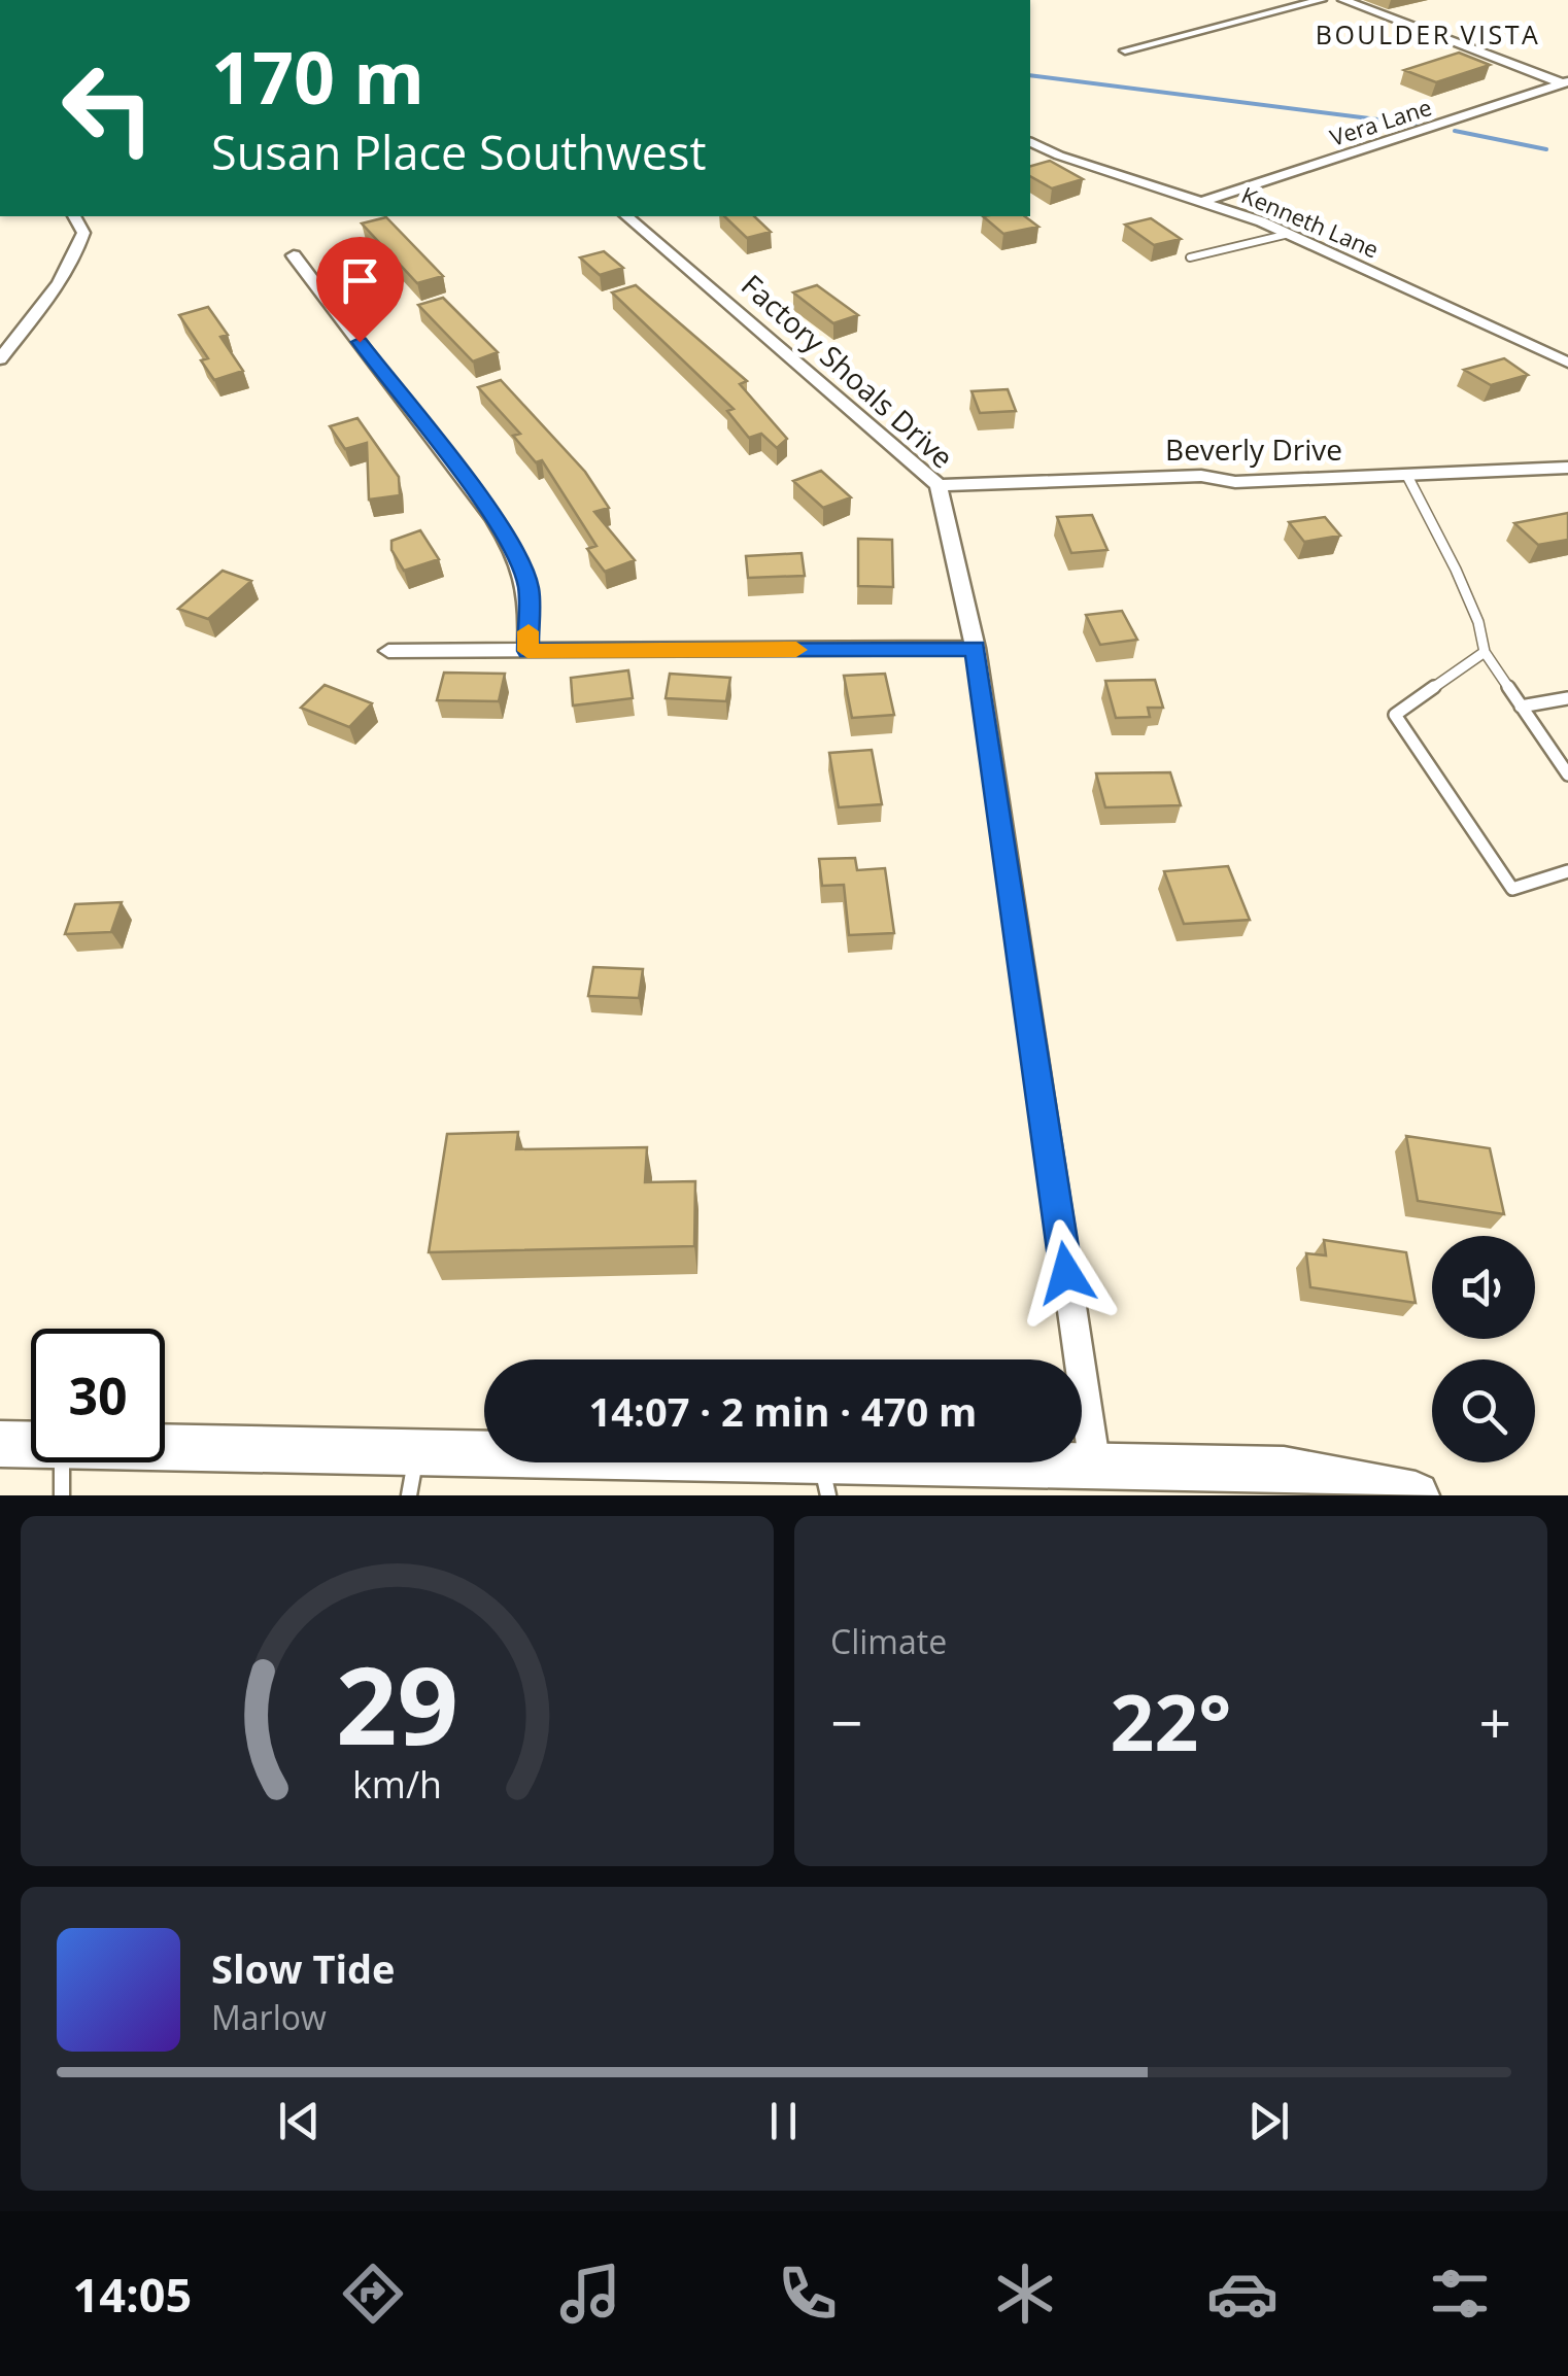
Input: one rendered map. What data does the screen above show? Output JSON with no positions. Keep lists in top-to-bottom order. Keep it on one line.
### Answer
{"streets":{"street":["Vera Lane","Kenneth Lane","Factory Shoals Drive","Beverly Drive"]},"crossings":[["Vera Lane","Kenneth Lane"],["Factory Shoals Drive","Beverly Drive"]],"districts":["BOULDER VISTA"],"page":{"turn":["170 m","Susan Place Southwest"],"limit":"30","trip":"14:07 · 2 min · 470 m","tile":"Climate","heat":["−","22°","+"],"song":["Slow Tide","Marlow"],"tabs":"14:05","gauge":["29","km/h"]}}
